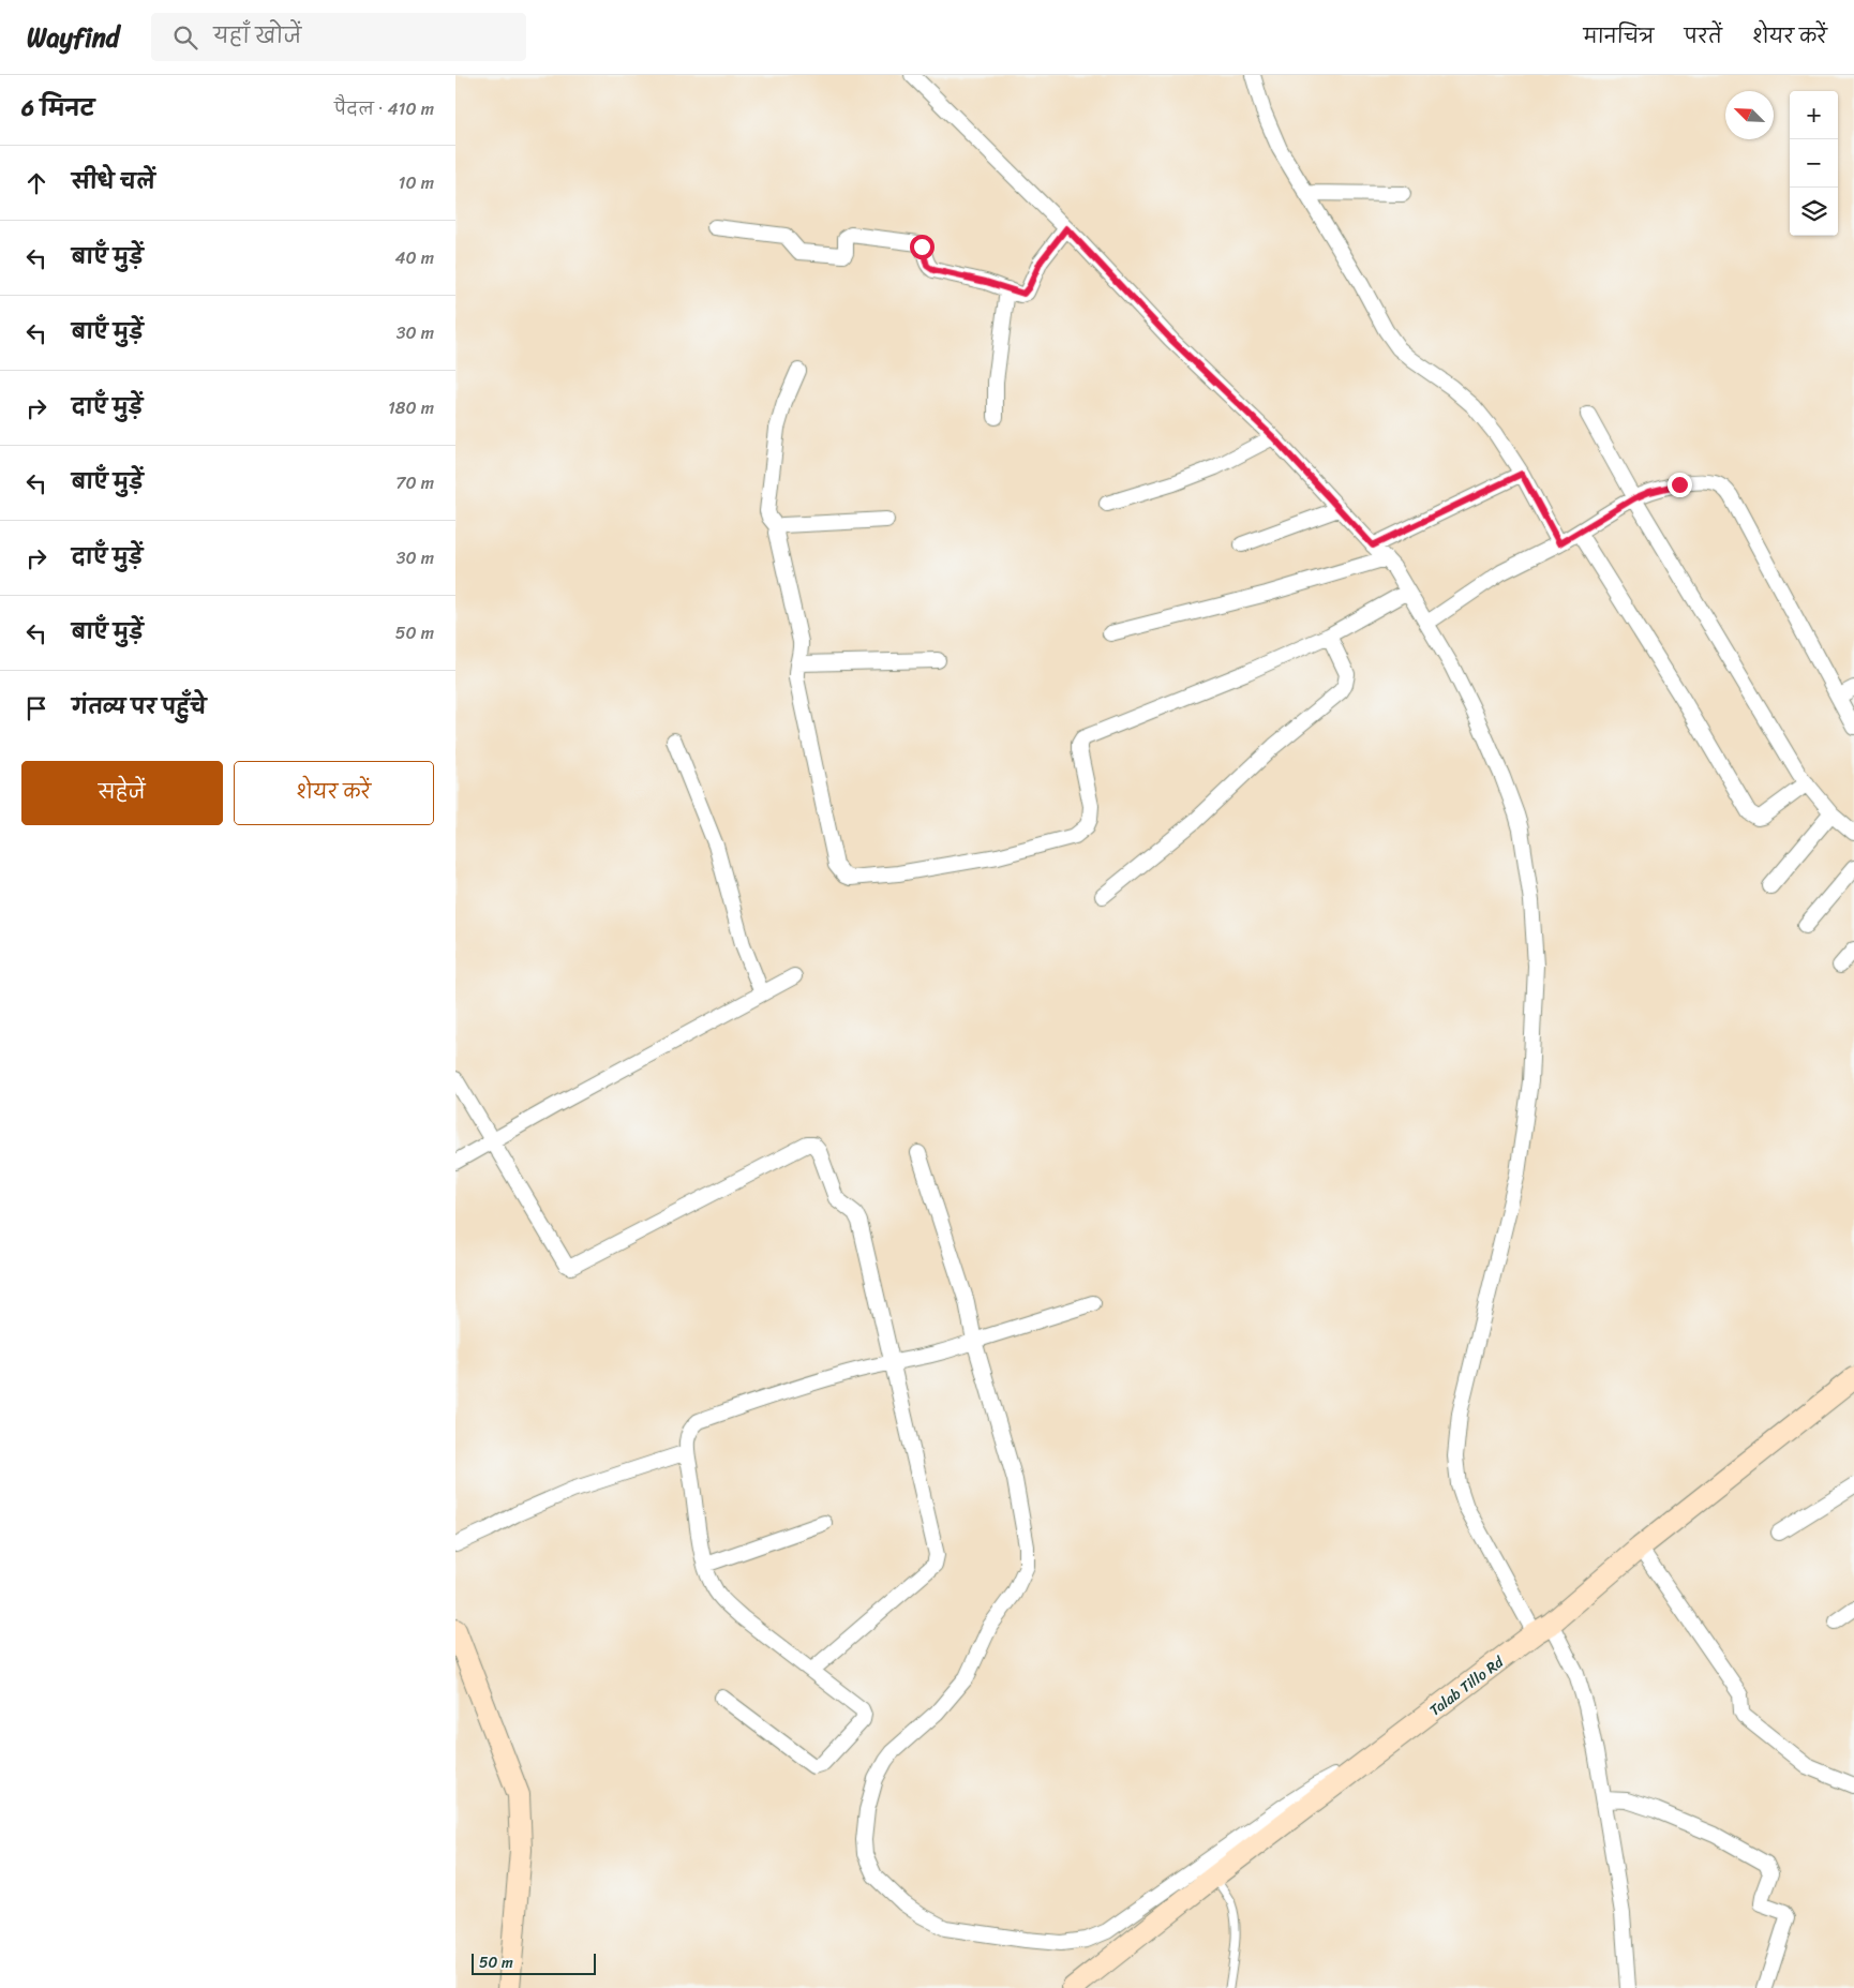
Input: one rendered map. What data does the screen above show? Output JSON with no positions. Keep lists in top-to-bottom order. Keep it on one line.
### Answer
{"streets":{"main road":["Talab Tillo Rd"]},"scale_bar":"50 m","north":"top left","page":{"header":"Wayfind","search":"यहाँ खोजें","nav":["मानचित्र","परतें","शेयर करें"],"heading":["6 मिनट","पैदल · 410 m"],"map_buttons":["+","−"],"list":[["सीधे चलें","10 m"],["बाएँ मुड़ें","40 m"],["बाएँ मुड़ें","30 m"],["दाएँ मुड़ें","180 m"],["बाएँ मुड़ें","70 m"],["दाएँ मुड़ें","30 m"],["बाएँ मुड़ें","50 m"],"गंतव्य पर पहुँचे"],"buttons":["सहेजें","शेयर करें"],"scale":"50 m"}}
